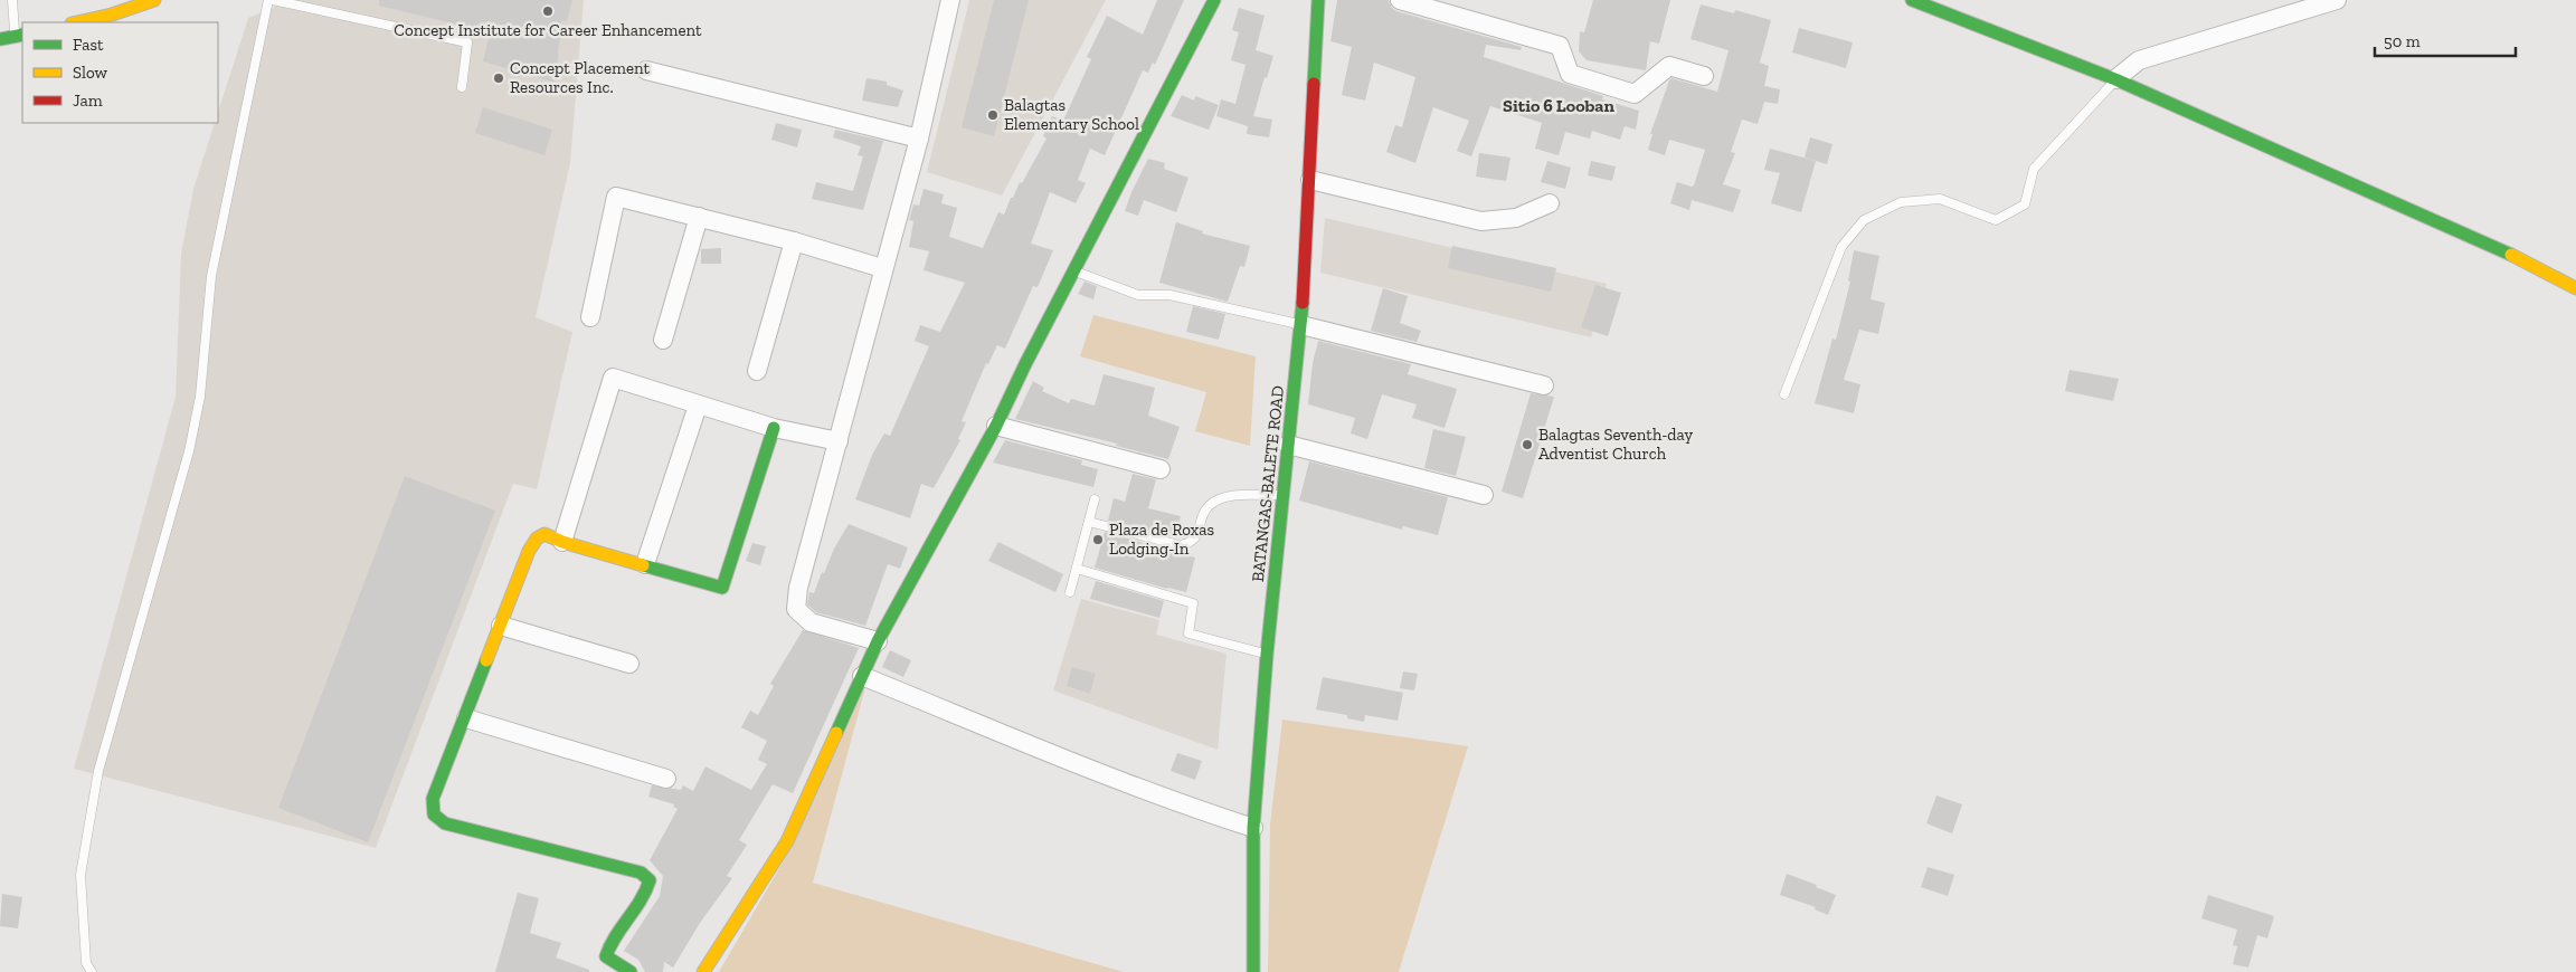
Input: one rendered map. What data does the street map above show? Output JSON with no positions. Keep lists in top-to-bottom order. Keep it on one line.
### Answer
{"streets":{"main road":["BATANGAS-BALETE ROAD"]},"districts":["Sitio 6 Looban"],"places":["Concept Institute for Career Enhancement","Concept Placement Resources Inc.","Balagtas Elementary School","Balagtas Seventh-day Adventist Church","Plaza de Roxas Lodging-In"],"legend":["Fast","Slow","Jam"],"scale_bar":"50 m"}
